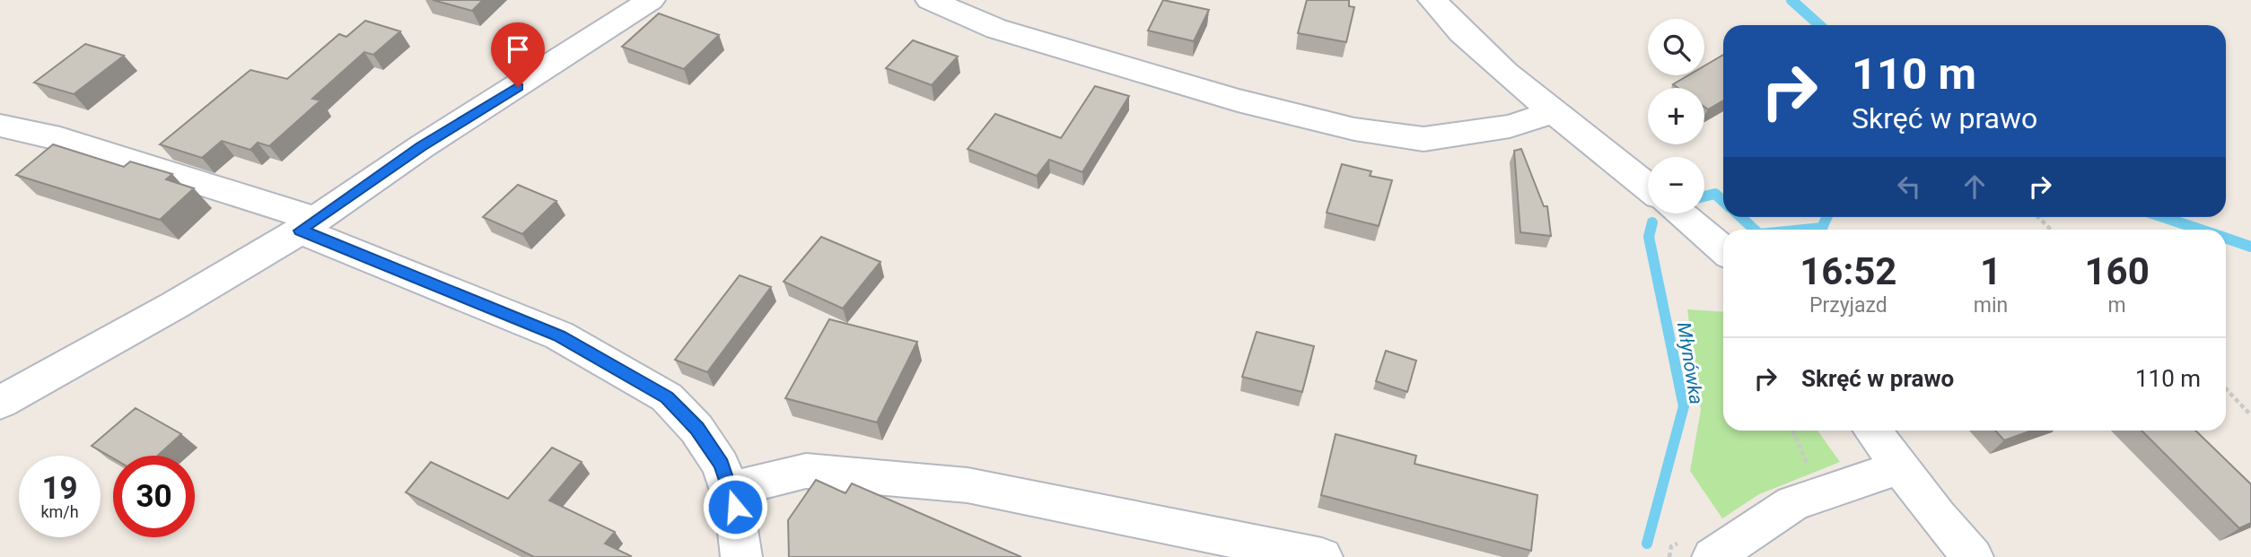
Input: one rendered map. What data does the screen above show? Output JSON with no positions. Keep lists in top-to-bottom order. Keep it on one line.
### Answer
{"water":["Młynówka"],"page":{"map_buttons":["+","−"],"turn":["110 m","Skręć w prawo"],"eta":["16:52","Przyjazd","1","min","160","m"],"list":[{"name":"Skręć w prawo","value":"110 m"}],"speed":"19 km/h","limit":"30"}}
